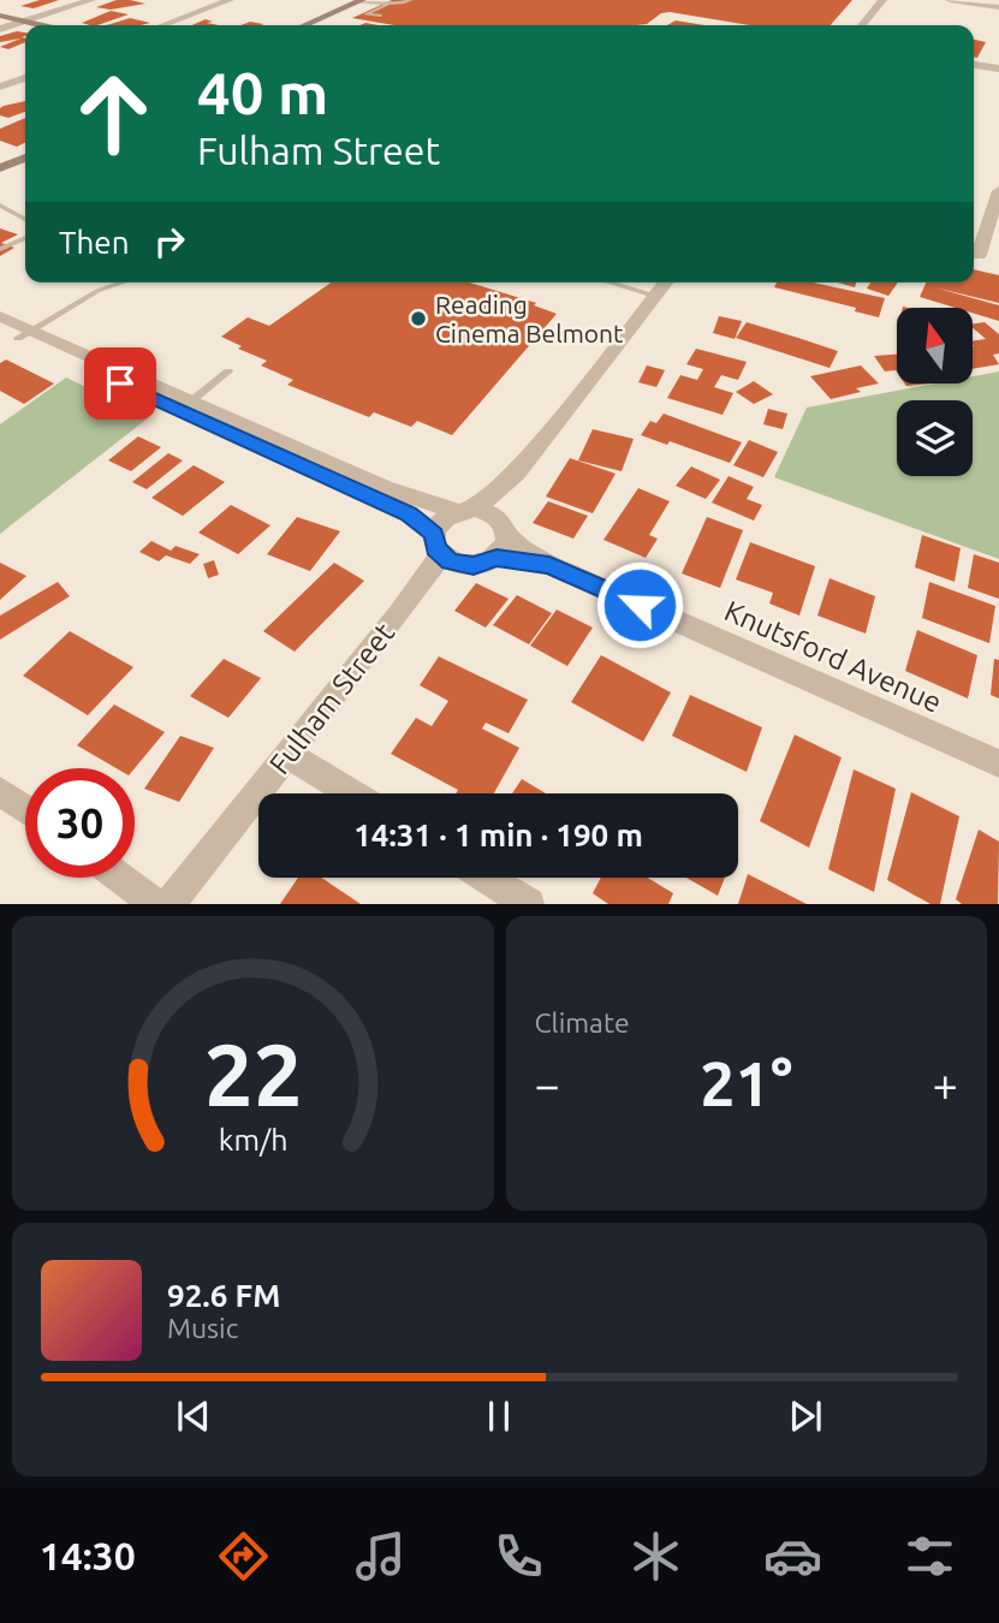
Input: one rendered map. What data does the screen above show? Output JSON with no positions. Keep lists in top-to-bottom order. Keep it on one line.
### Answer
{"streets":{"street":["Knutsford Avenue","Fulham Street"]},"crossings":[["Knutsford Avenue","Fulham Street"]],"places":["Reading Cinema Belmont"],"north":"top","page":{"turn":["40 m","Fulham Street"],"then":"Then","limit":"30","trip":"14:31 · 1 min · 190 m","tile":"Climate","heat":["−","21°","+"],"song":["92.6 FM","Music"],"tabs":"14:30","gauge":["22","km/h"]}}
